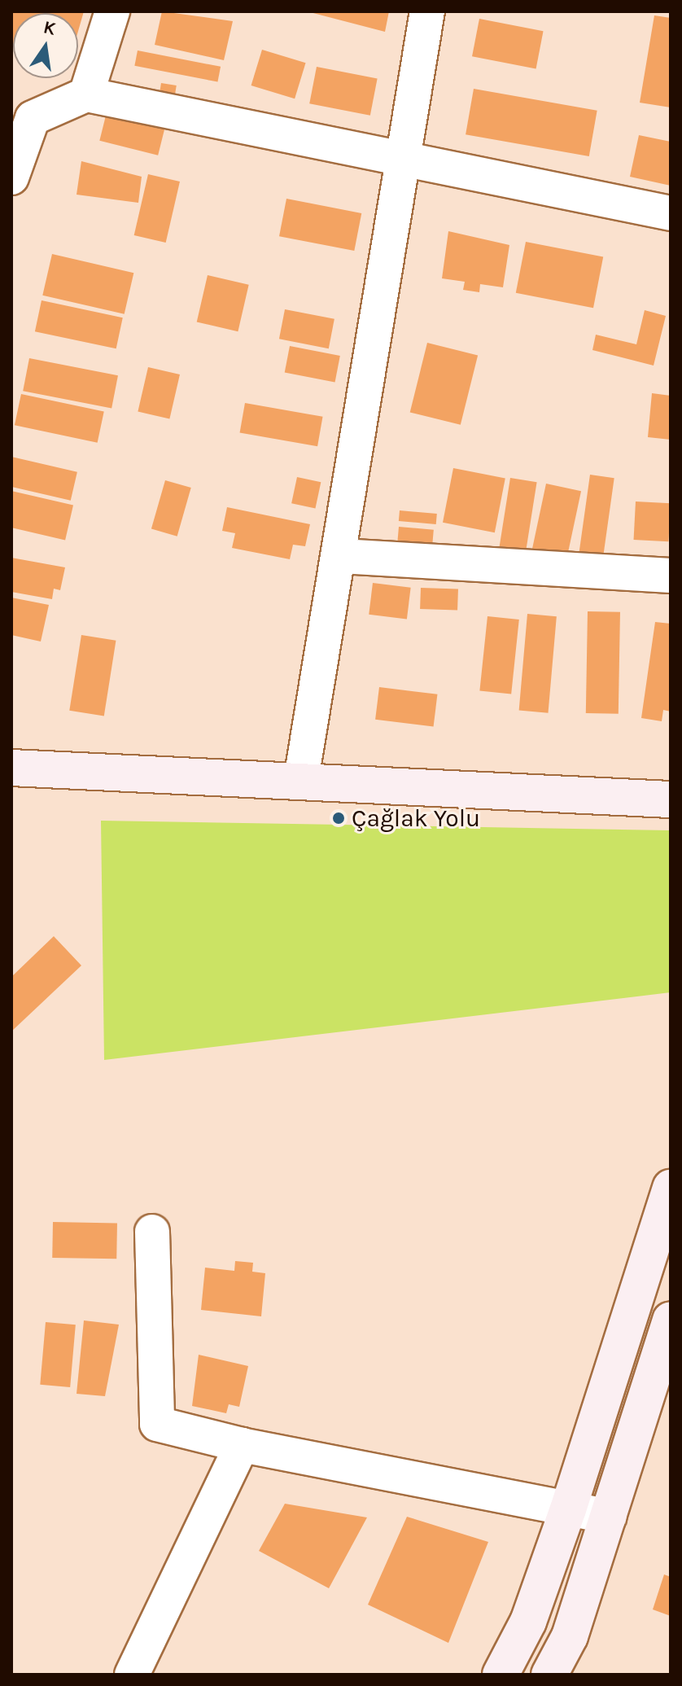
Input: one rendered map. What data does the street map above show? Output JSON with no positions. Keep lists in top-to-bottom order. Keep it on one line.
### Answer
{"places":["Çağlak Yolu"],"north":"top"}
